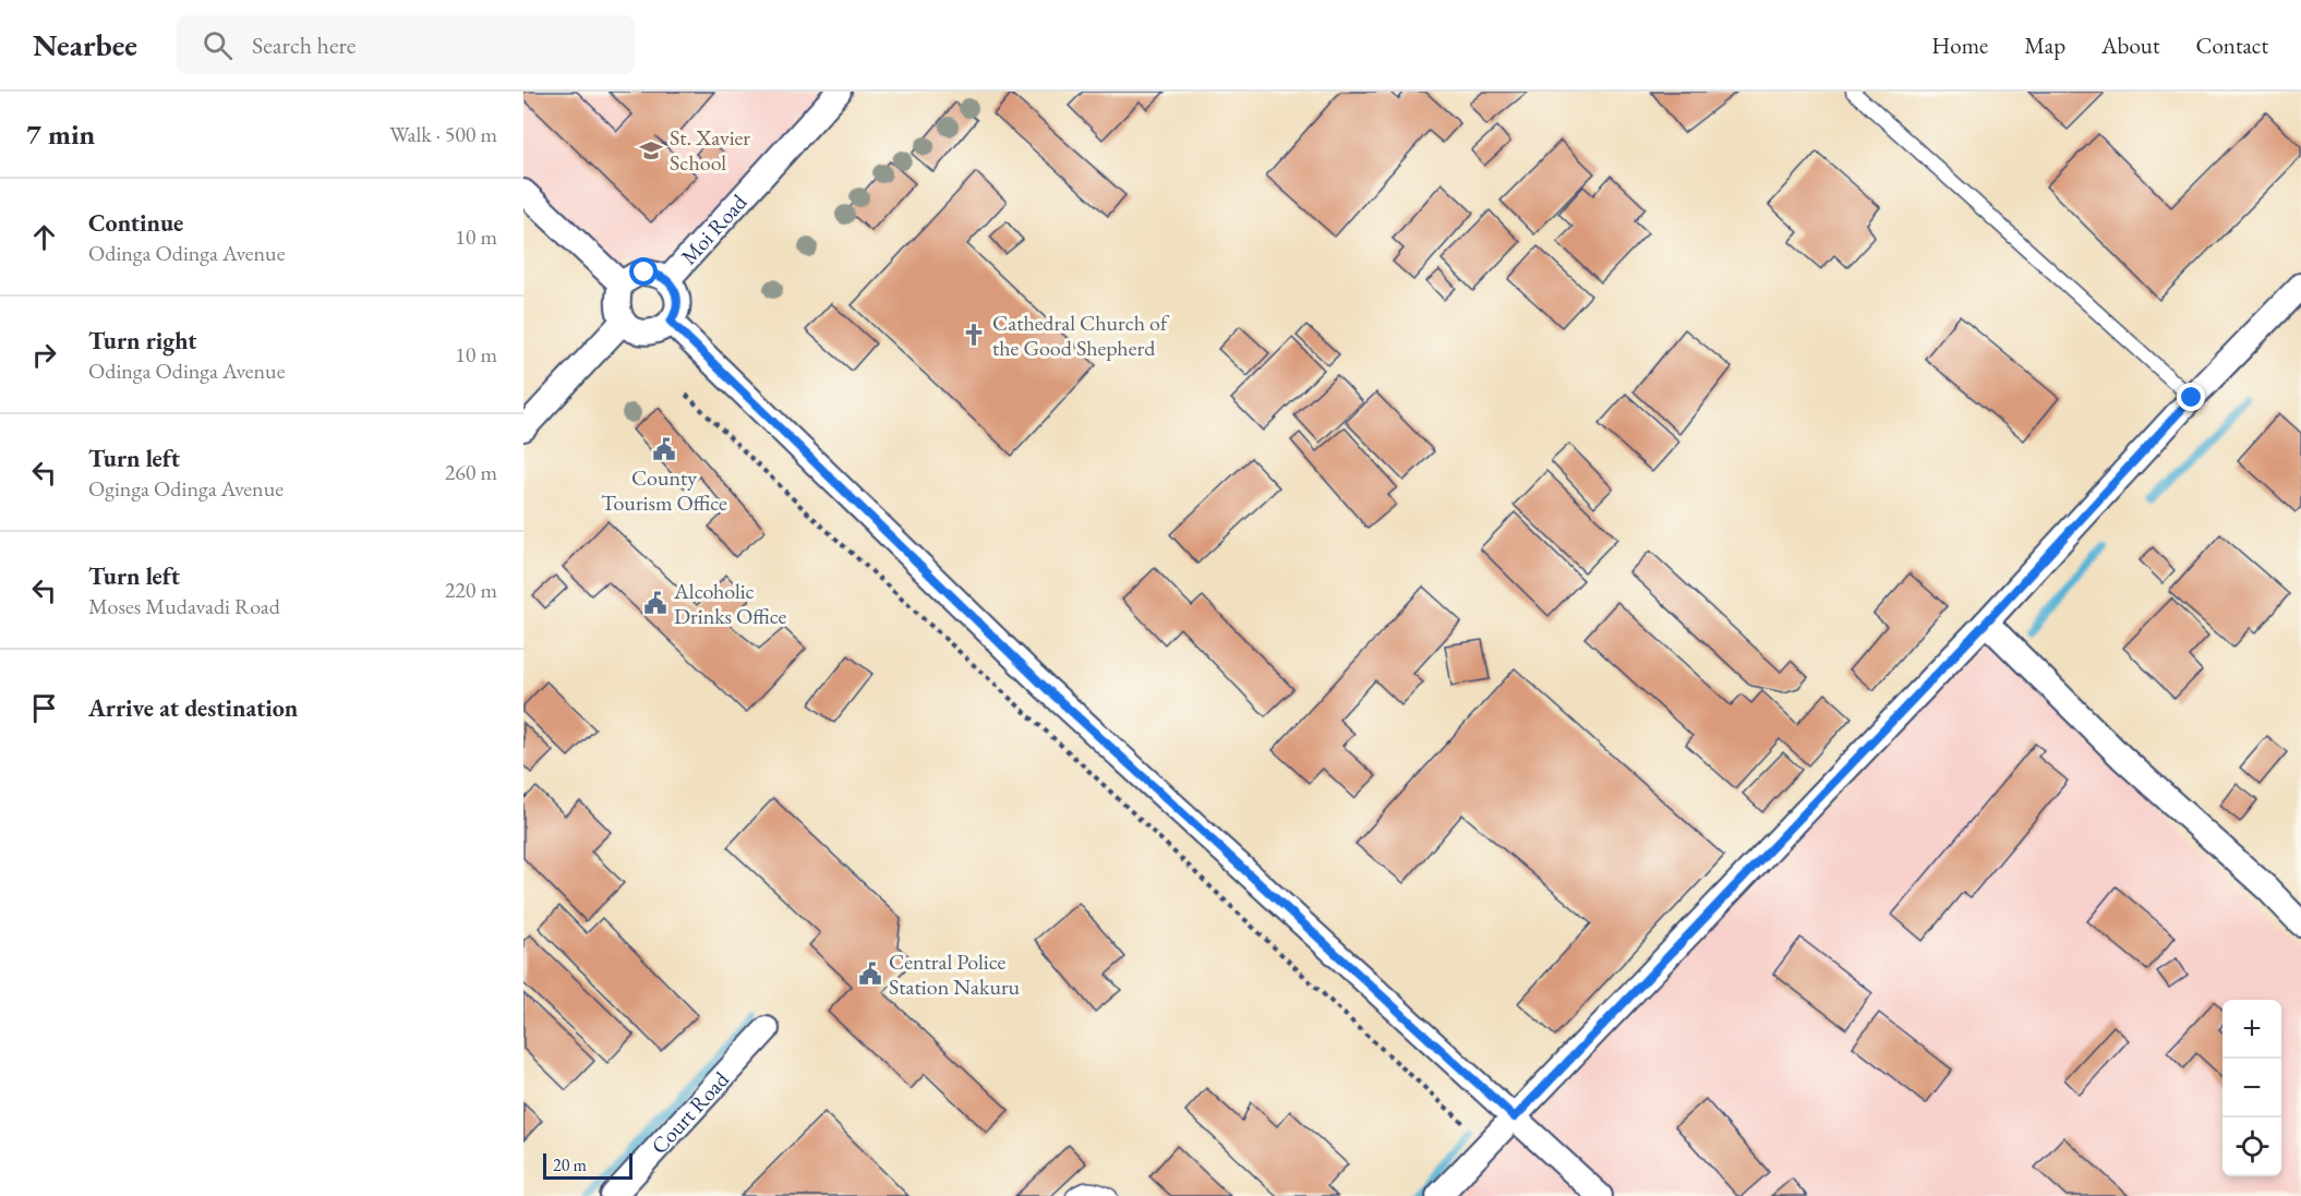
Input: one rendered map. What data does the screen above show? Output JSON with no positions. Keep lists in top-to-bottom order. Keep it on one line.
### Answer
{"streets":{"street":["Moi Road","Court Road"]},"places":{"school or university":["St. Xavier School"],"church":["Cathedral Church of the Good Shepherd"],"public building":["County Tourism Office","Alcoholic Drinks Office","Central Police Station Nakuru"]},"scale_bar":"20 m","page":{"header":"Nearbee","search":"Search here","nav":["Home","Map","About","Contact"],"heading":["7 min","Walk · 500 m"],"list":[["Continue","Odinga Odinga Avenue","10 m"],["Turn right","Odinga Odinga Avenue","10 m"],["Turn left","Oginga Odinga Avenue","260 m"],["Turn left","Moses Mudavadi Road","220 m"],"Arrive at destination"],"map_buttons":["+","−"],"scale":"20 m"}}
